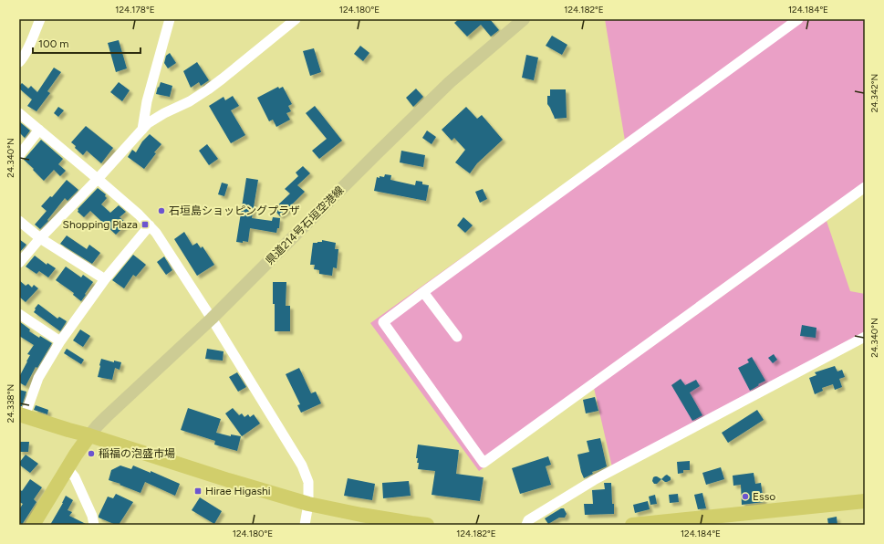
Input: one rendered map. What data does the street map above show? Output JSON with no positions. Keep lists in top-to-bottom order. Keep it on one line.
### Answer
{"streets":{"main road":["県道214号石垣空港線"]},"places":{"other":["石垣島ショッピングプラザ","稲福の泡盛市場","Esso"],"transit":["Shopping Plaza","Hirae Higashi"]},"scale_bar":"100 m","coordinates":["124.178°E","124.180°E","124.182°E","124.184°E","24.342°N","24.340°N","24.338°N"]}
